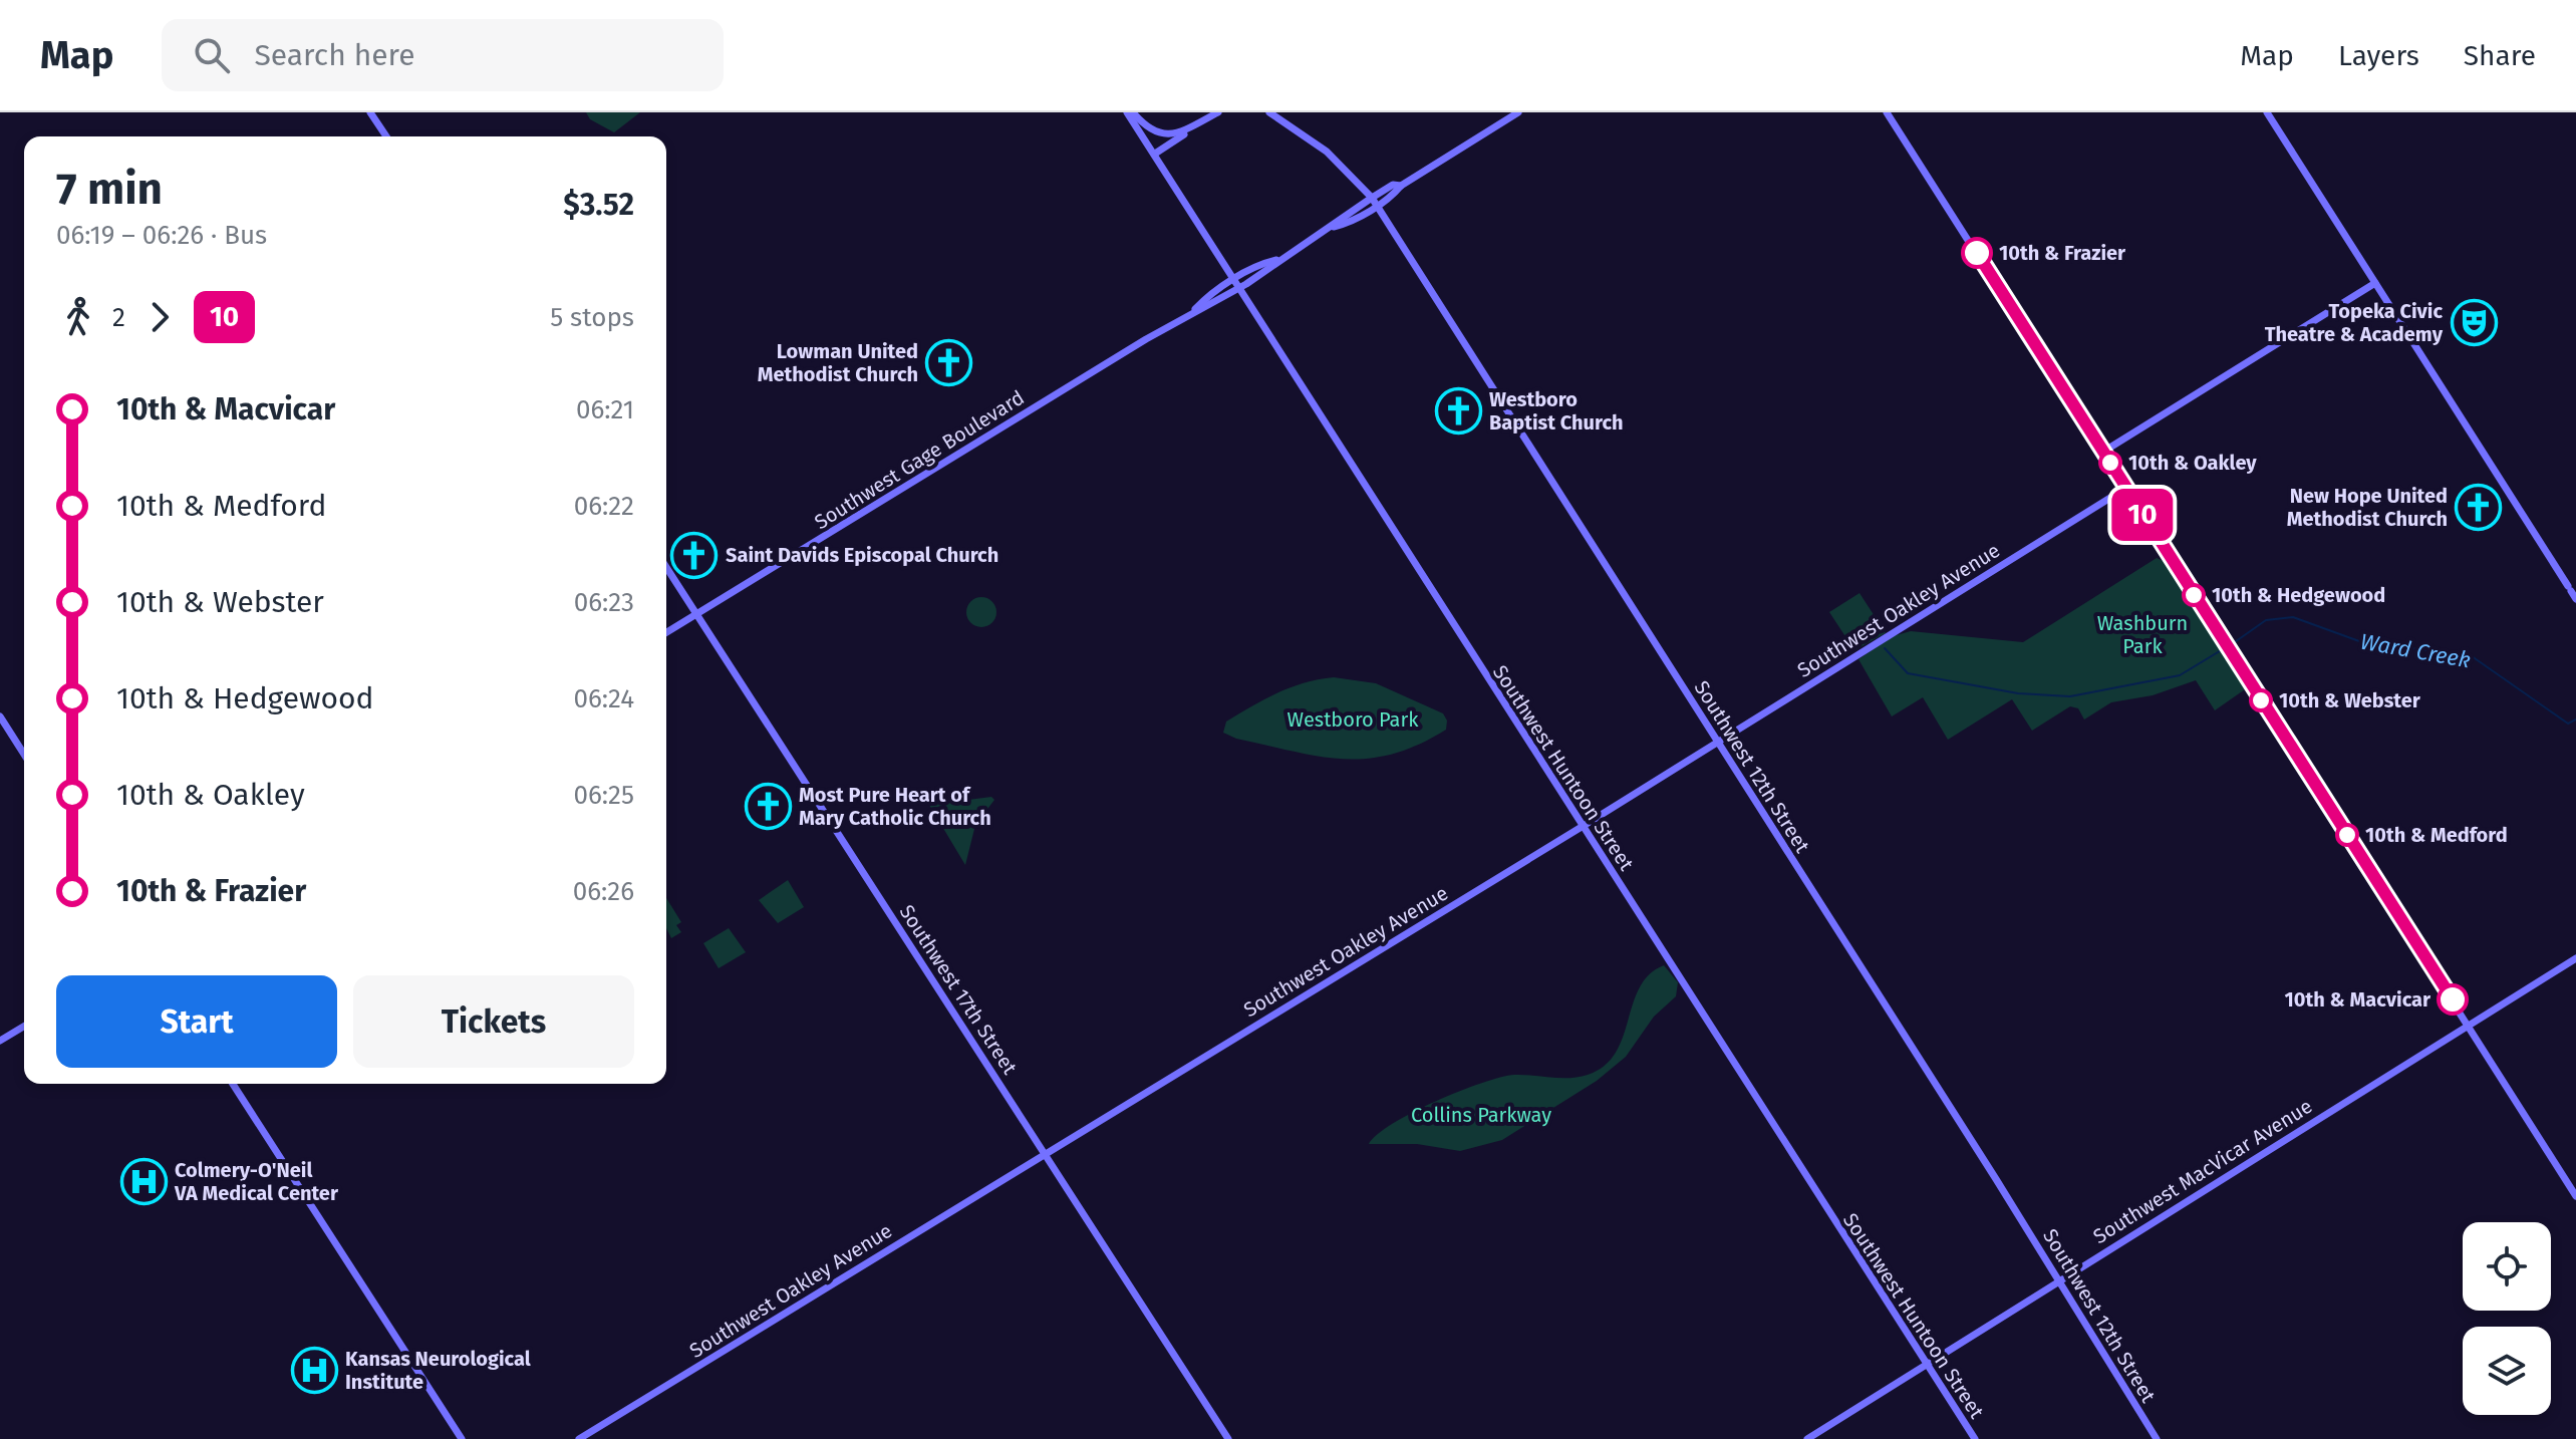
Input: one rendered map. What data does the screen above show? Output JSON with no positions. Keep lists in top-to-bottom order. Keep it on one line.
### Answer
{"streets":{"main road":["Southwest Gage Boulevard","Southwest Oakley Avenue","Southwest 12th Street","Southwest Huntoon Street","Southwest 17th Street","Southwest MacVicar Avenue"]},"crossings":[["Southwest Gage Boulevard","Southwest 12th Street"],["Southwest Gage Boulevard","Southwest Huntoon Street"],["Southwest Gage Boulevard","Southwest 17th Street"],["Southwest Oakley Avenue","Southwest 12th Street"],["Southwest Oakley Avenue","Southwest Huntoon Street"],["Southwest Oakley Avenue","Southwest 17th Street"],["Southwest 12th Street","Southwest MacVicar Avenue"],["Southwest Huntoon Street","Southwest MacVicar Avenue"]],"water":["Ward Creek"],"parks":["Washburn Park","Westboro Park","Collins Parkway"],"places":{"other":["10th & Frazier","10th & Oakley","10th & Hedgewood","10th & Webster","10th & Medford","10th & Macvicar"],"theatre":["Topeka Civic Theatre & Academy"],"church":["Lowman United Methodist Church","Westboro Baptist Church","New Hope United Methodist Church","Saint Davids Episcopal Church","Most Pure Heart of Mary Catholic Church"],"hospital":["Colmery-O'Neil VA Medical Center","Kansas Neurological Institute"]},"lines":["bus line 10"],"page":{"header":"Map","search":"Search here","nav":["Map","Layers","Share"],"on_map":"10","heading":["7 min","06:19 – 06:26 · Bus","$3.52"],"legs":["2","10","5 stops"],"list":[{"name":"10th & Macvicar","value":"06:21"},{"name":"10th & Medford","value":"06:22"},{"name":"10th & Webster","value":"06:23"},{"name":"10th & Hedgewood","value":"06:24"},{"name":"10th & Oakley","value":"06:25"},{"name":"10th & Frazier","value":"06:26"}],"buttons":["Start","Tickets"]}}
